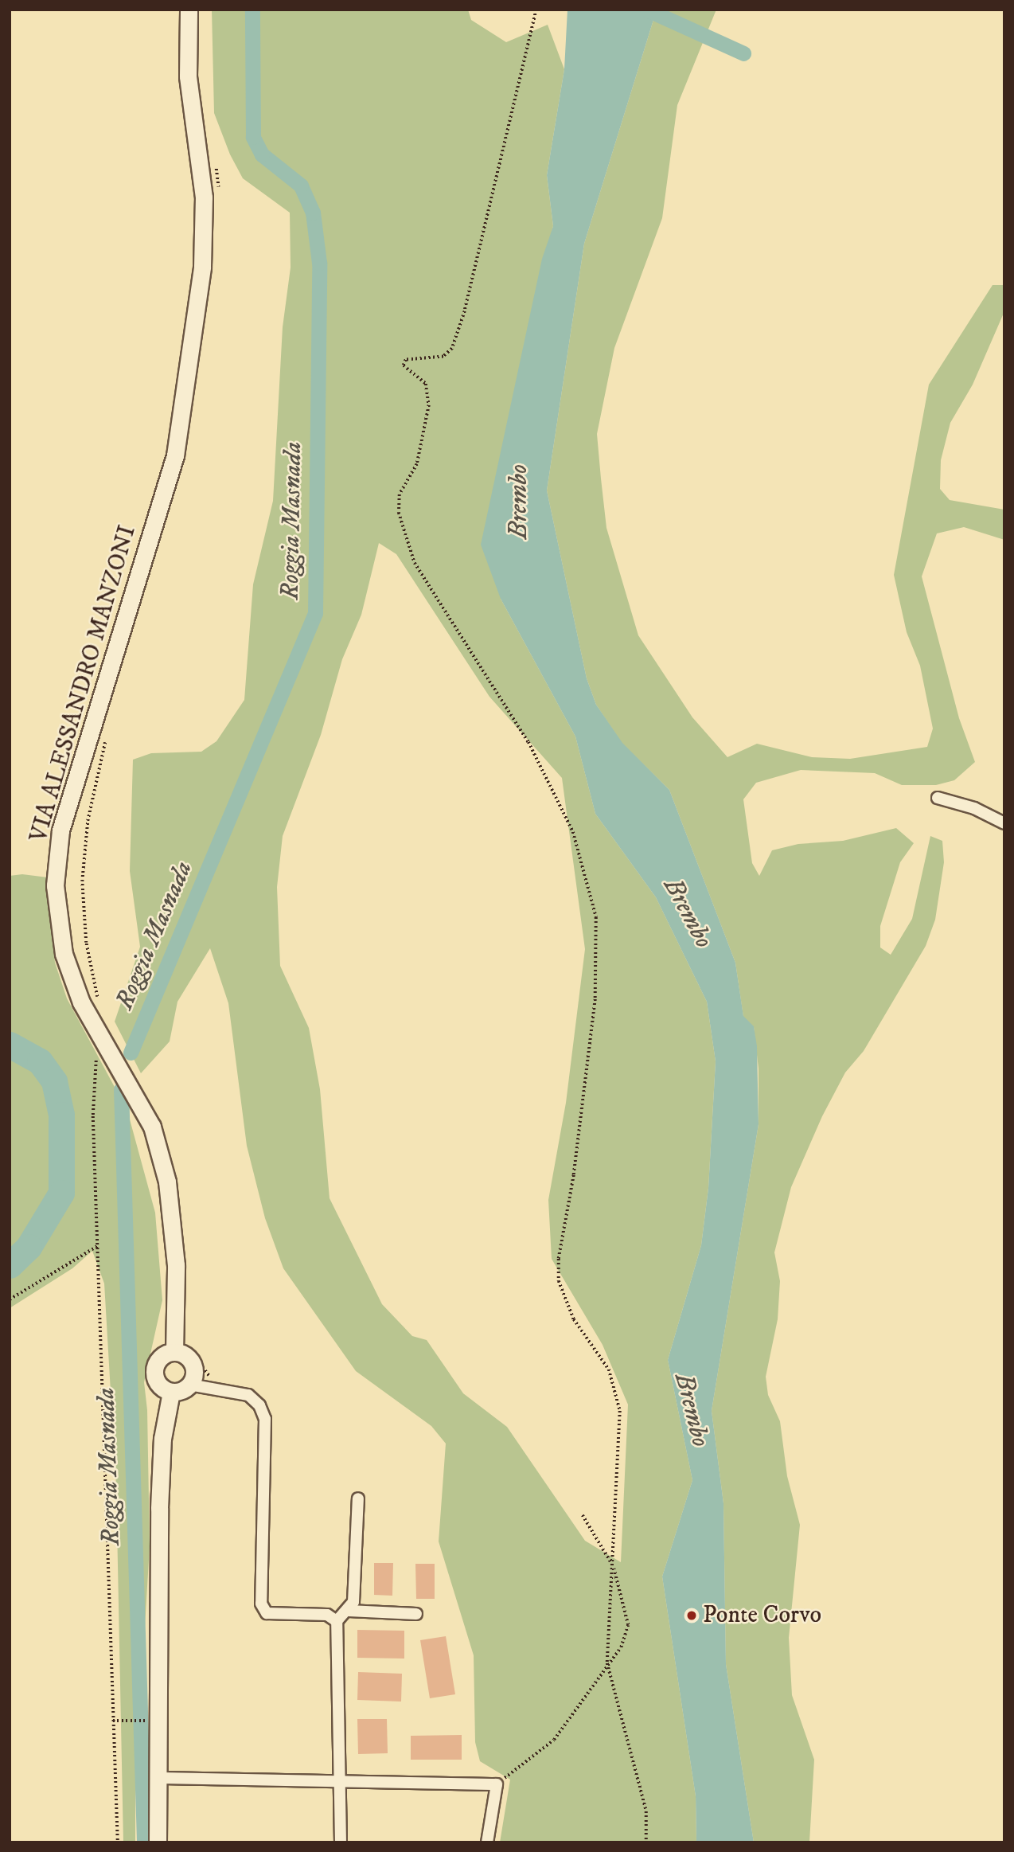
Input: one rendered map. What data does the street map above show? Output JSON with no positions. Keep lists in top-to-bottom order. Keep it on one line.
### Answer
{"streets":{"street":["VIA ALESSANDRO MANZONI"]},"water":["Brembo","Roggia Masnada"],"places":["Ponte Corvo"]}
